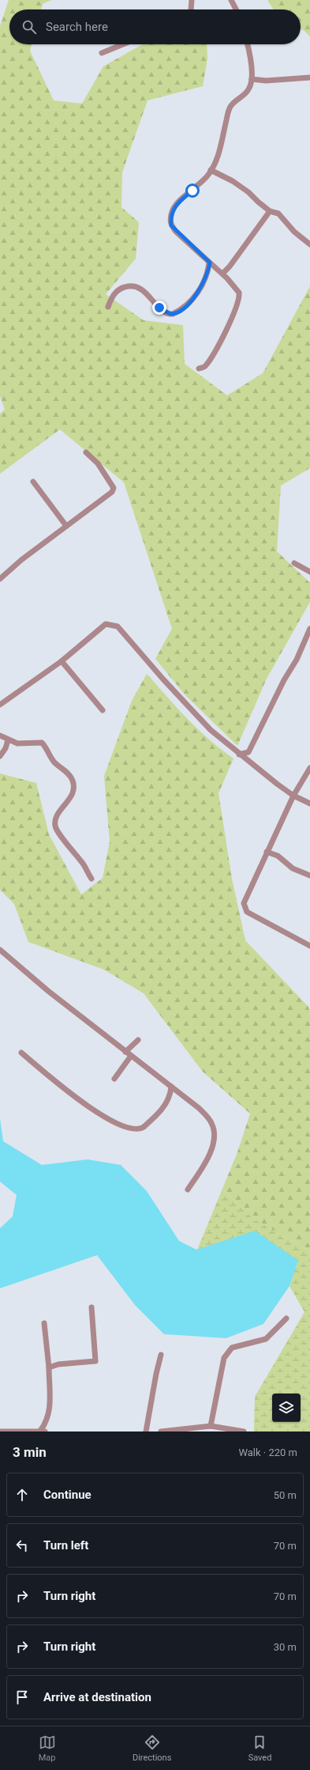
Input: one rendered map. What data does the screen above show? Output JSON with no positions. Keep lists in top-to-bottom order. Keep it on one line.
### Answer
{"page":{"search":"Search here","heading":["3 min","Walk · 220 m"],"list":[["Continue","50 m"],["Turn left","70 m"],["Turn right","70 m"],["Turn right","30 m"],"Arrive at destination"],"nav":["Map","Directions","Saved"]}}
